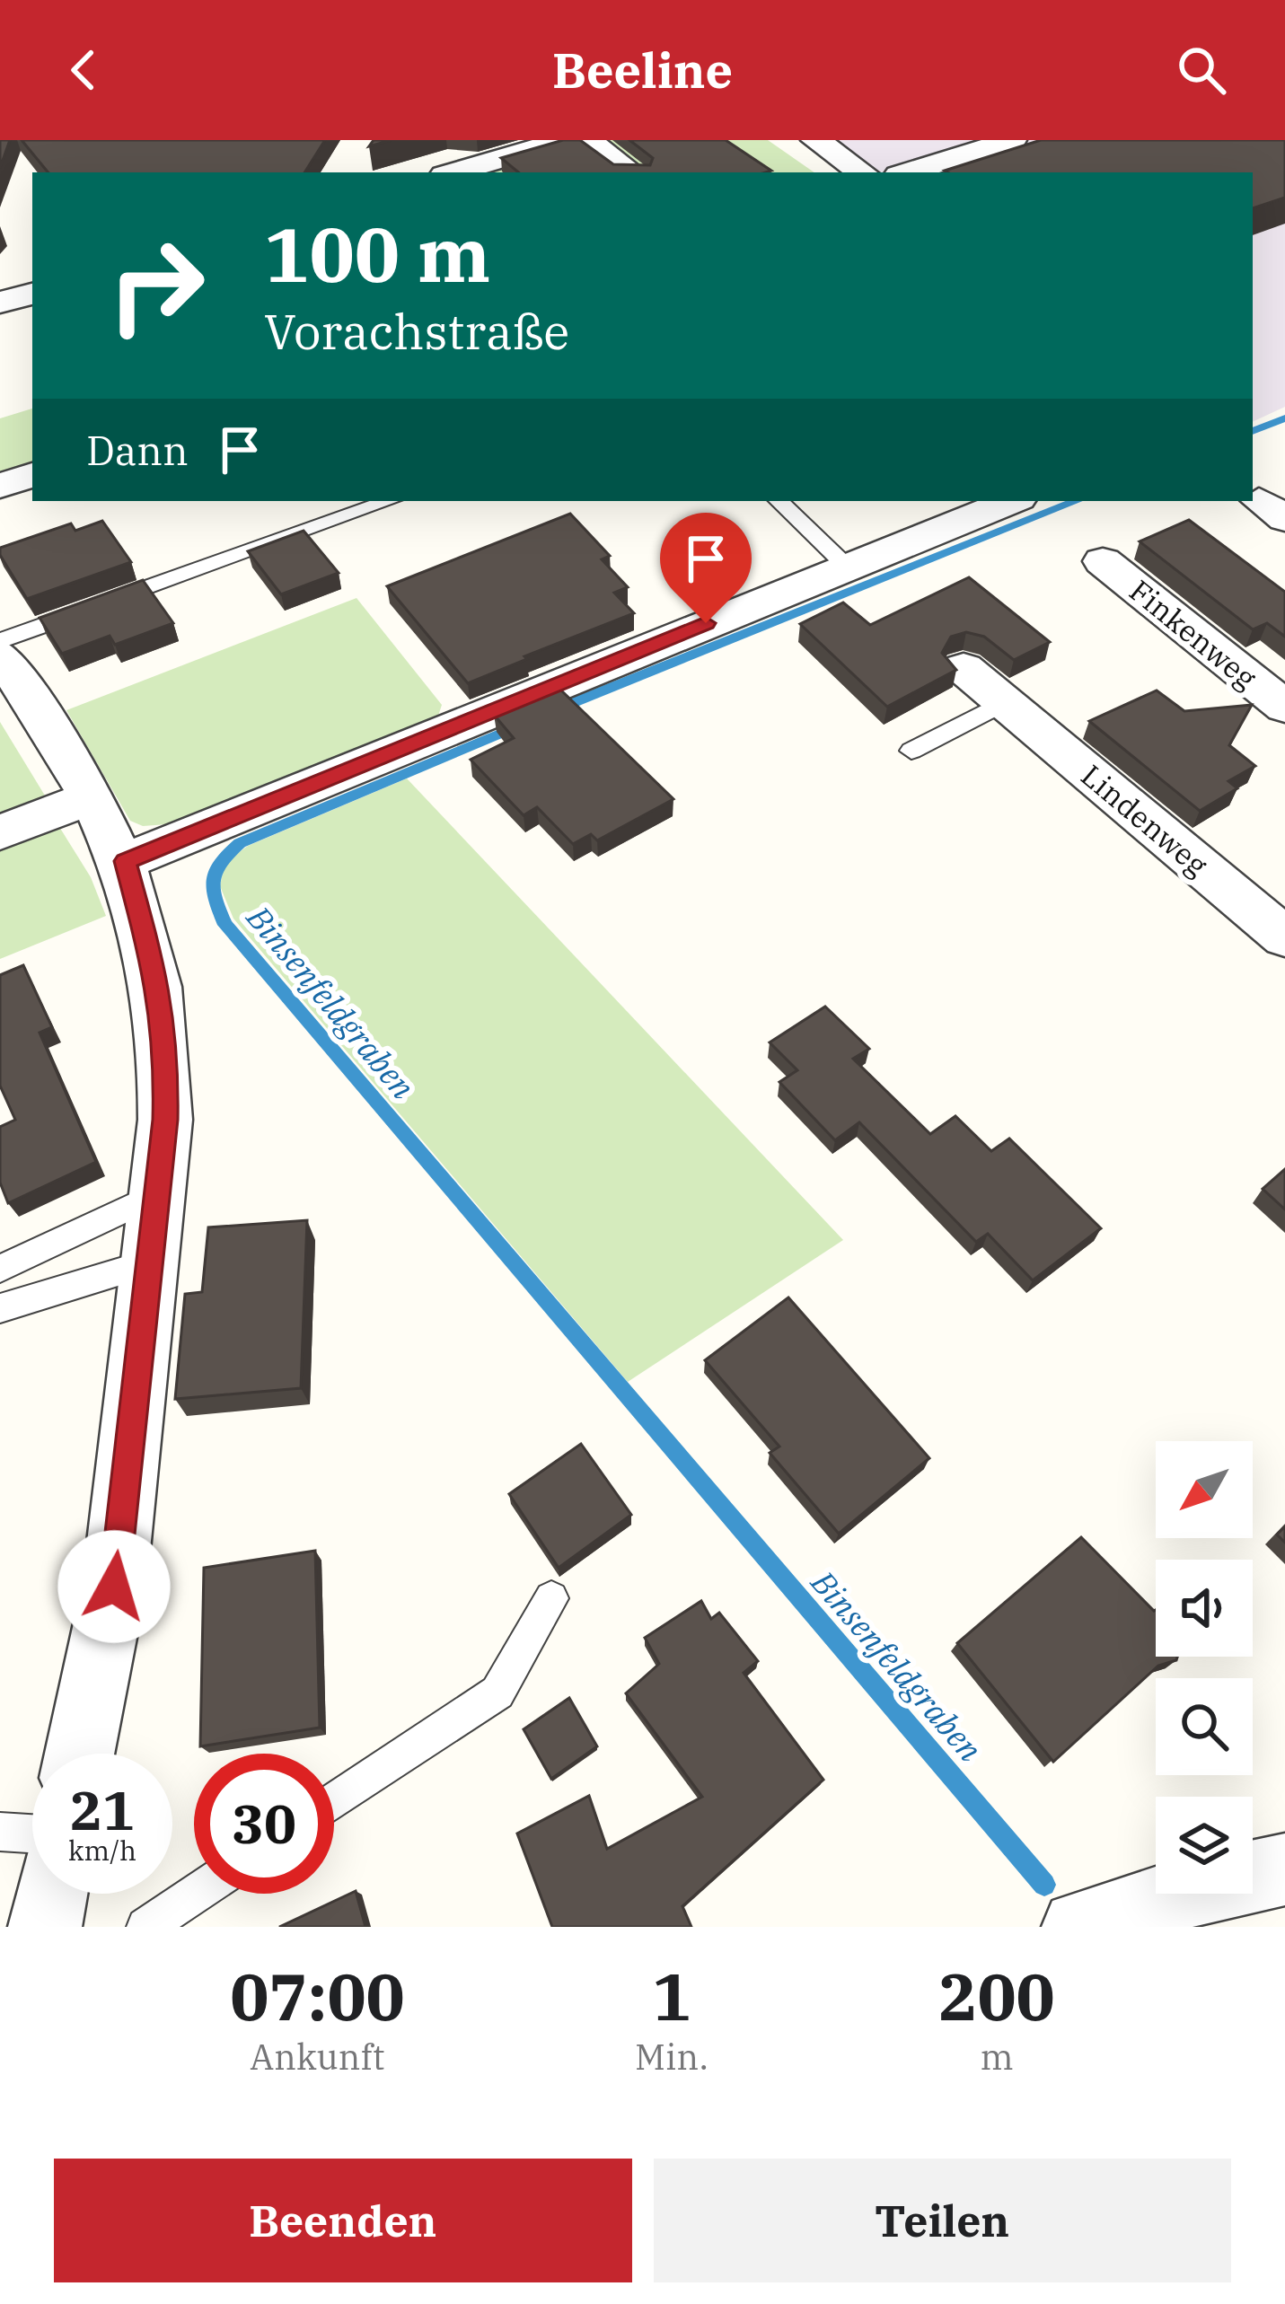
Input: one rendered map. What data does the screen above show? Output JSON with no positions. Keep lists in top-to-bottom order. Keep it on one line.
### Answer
{"streets":{"street":["Finkenweg","Lindenweg"]},"water":["Binsenfeldgraben"],"north":"bottom left","page":{"header":"Beeline","turn":["100 m","Vorachstraße"],"then":"Dann","speed":"21 km/h","limit":"30","eta":["07:00","Ankunft","1","Min.","200","m"],"buttons":["Beenden","Teilen"]}}
